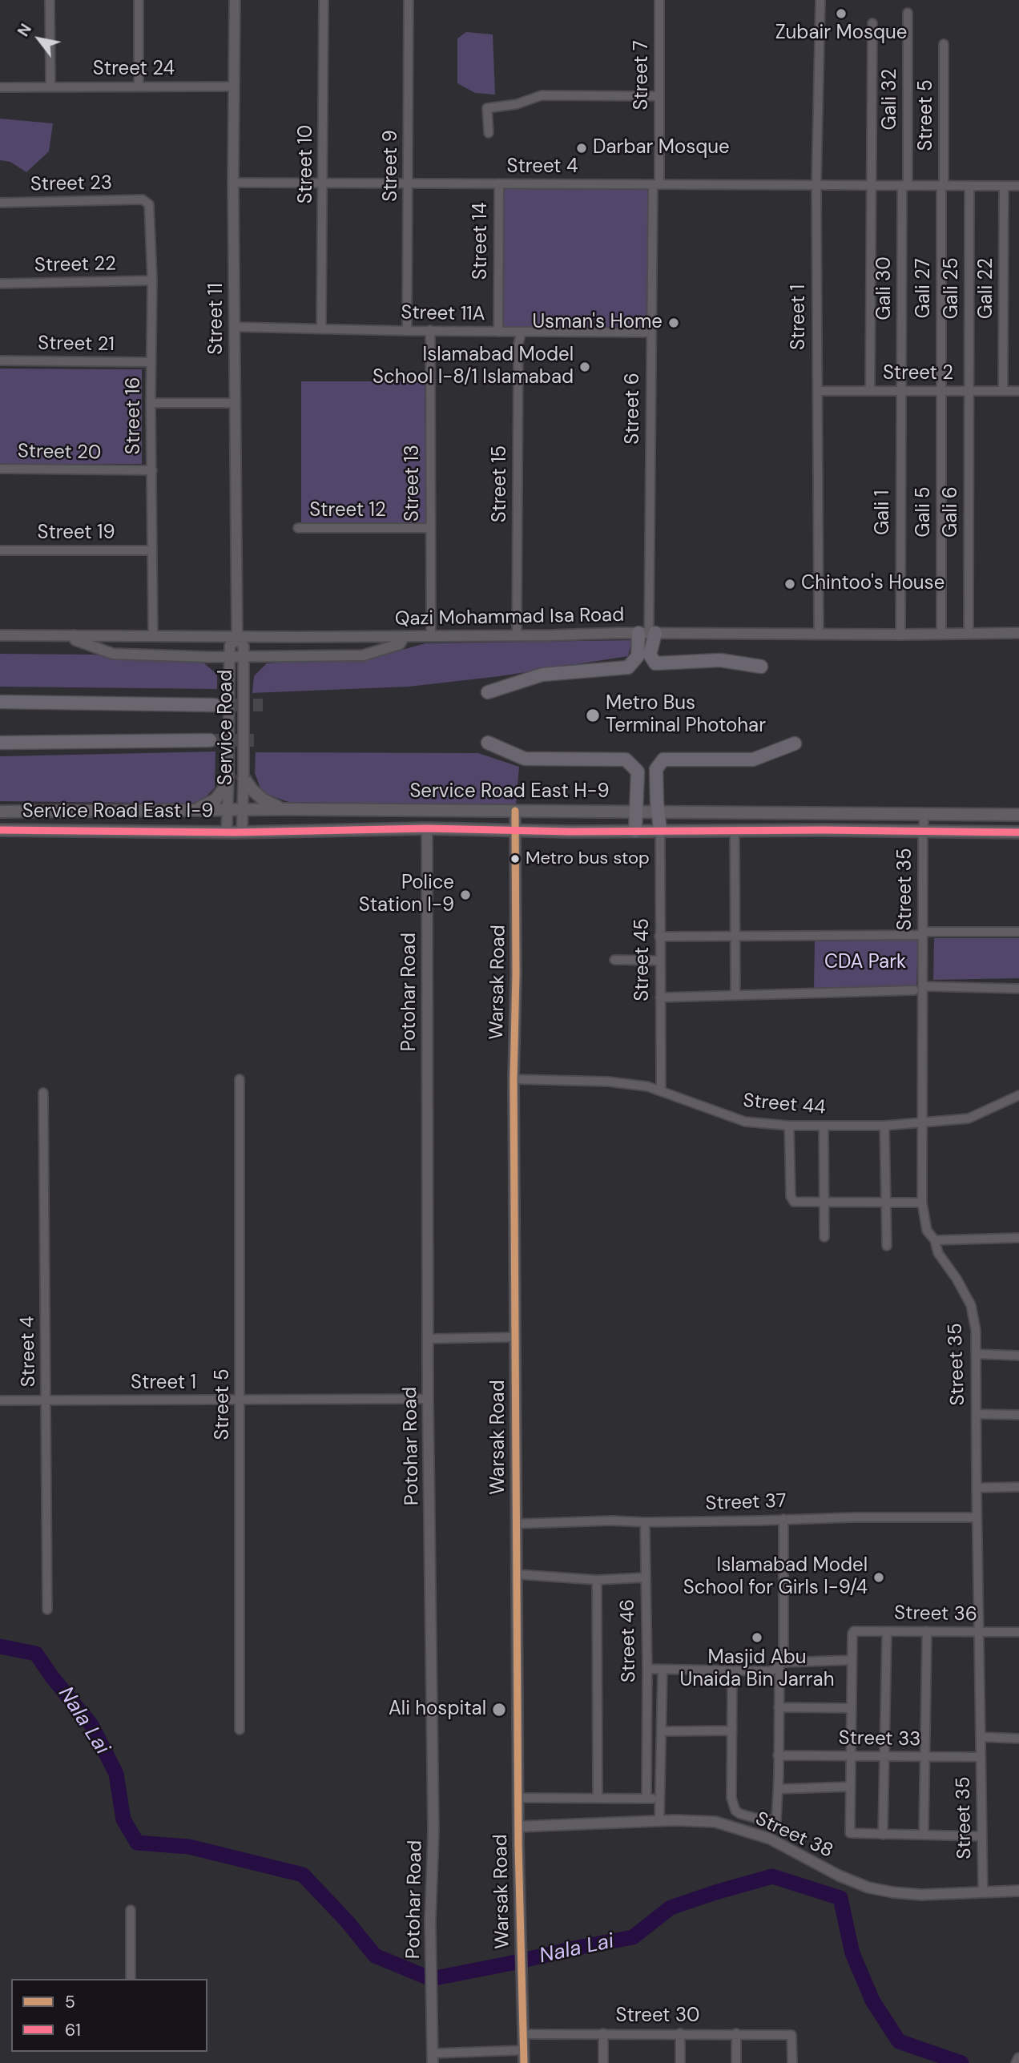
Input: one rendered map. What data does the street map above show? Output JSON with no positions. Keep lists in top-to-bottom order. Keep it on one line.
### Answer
{"streets":{"main road":["Service Road East H-9","Service Road East I-9"],"street":["Street 24","Street 7","Gali 32","Street 5","Street 10","Street 9","Street 4","Street 23","Street 14","Street 22","Gali 30","Gali 27","Gali 25","Gali 22","Street 11A","Street 1","Street 11","Street 21","Street 2","Street 6","Street 16","Street 20","Street 13","Street 15","Street 12","Gali 5","Gali 6","Gali 1","Street 19","Qazi Mohammad Isa Road","Service Road","Street 35","Street 45","Warsak Road","Potohar Road","Street 44","Street 37","Street 36","Street 46","Street 33","Street 38","Street 30"]},"crossings":[["Street 24","Street 11"],["Street 7","Street 4"],["Street 7","Street 6"],["Gali 32","Street 4"],["Gali 32","Gali 30"],["Street 5","Street 4"],["Street 5","Gali 27"],["Street 5","Street 1"],["Street 10","Street 4"],["Street 10","Street 11A"],["Street 9","Street 4"],["Street 9","Street 11A"],["Street 4","Street 14"],["Street 4","Gali 30"],["Street 4","Gali 27"],["Street 4","Gali 25"],["Street 4","Gali 22"],["Street 4","Street 1"],["Street 4","Street 11"],["Street 4","Street 6"],["Street 23","Street 16"],["Street 14","Street 11A"],["Street 22","Street 16"],["Gali 30","Street 2"],["Gali 30","Gali 1"],["Gali 27","Street 2"],["Gali 27","Gali 5"],["Gali 25","Street 2"],["Gali 25","Gali 6"],["Gali 22","Street 2"],["Street 11A","Street 11"],["Street 11A","Street 6"],["Street 11A","Street 13"],["Street 11A","Street 15"],["Street 1","Street 2"],["Street 1","Qazi Mohammad Isa Road"],["Street 1","Potohar Road"],["Street 11","Qazi Mohammad Isa Road"],["Street 11","Service Road"],["Street 21","Street 16"],["Street 2","Gali 5"],["Street 2","Gali 6"],["Street 2","Gali 1"],["Street 6","Qazi Mohammad Isa Road"],["Street 16","Street 20"],["Street 16","Street 19"],["Street 16","Qazi Mohammad Isa Road"],["Street 13","Street 12"],["Street 13","Qazi Mohammad Isa Road"],["Street 15","Qazi Mohammad Isa Road"],["Gali 5","Qazi Mohammad Isa Road"],["Gali 6","Qazi Mohammad Isa Road"],["Gali 1","Qazi Mohammad Isa Road"],["Qazi Mohammad Isa Road","Service Road"],["Service Road","Service Road East H-9"],["Service Road","Service Road East I-9"],["Service Road East H-9","Service Road East I-9"],["Service Road East H-9","Street 35"],["Service Road East H-9","Street 45"],["Service Road East H-9","Warsak Road"],["Service Road East H-9","Potohar Road"],["Street 35","Street 44"],["Street 35","Street 37"],["Street 35","Street 36"],["Street 35","Street 33"],["Street 35","Street 38"],["Street 45","Street 44"],["Warsak Road","Street 44"],["Warsak Road","Street 37"],["Warsak Road","Street 46"],["Warsak Road","Street 38"],["Warsak Road","Street 30"]],"water":["Nala Lai"],"parks":["CDA Park"],"places":["Zubair Mosque","Darbar Mosque","Usman's Home","Islamabad Model School I-8/1 Islamabad","Chintoo's House","Metro Bus Terminal Photohar","Metro bus stop","Police Station I-9","Islamabad Model School for Girls I-9/4","Masjid Abu Unaida Bin Jarrah","Ali hospital"],"lines":["transit line 5","transit line 61"],"legend":["5","61"],"north":"top left"}
